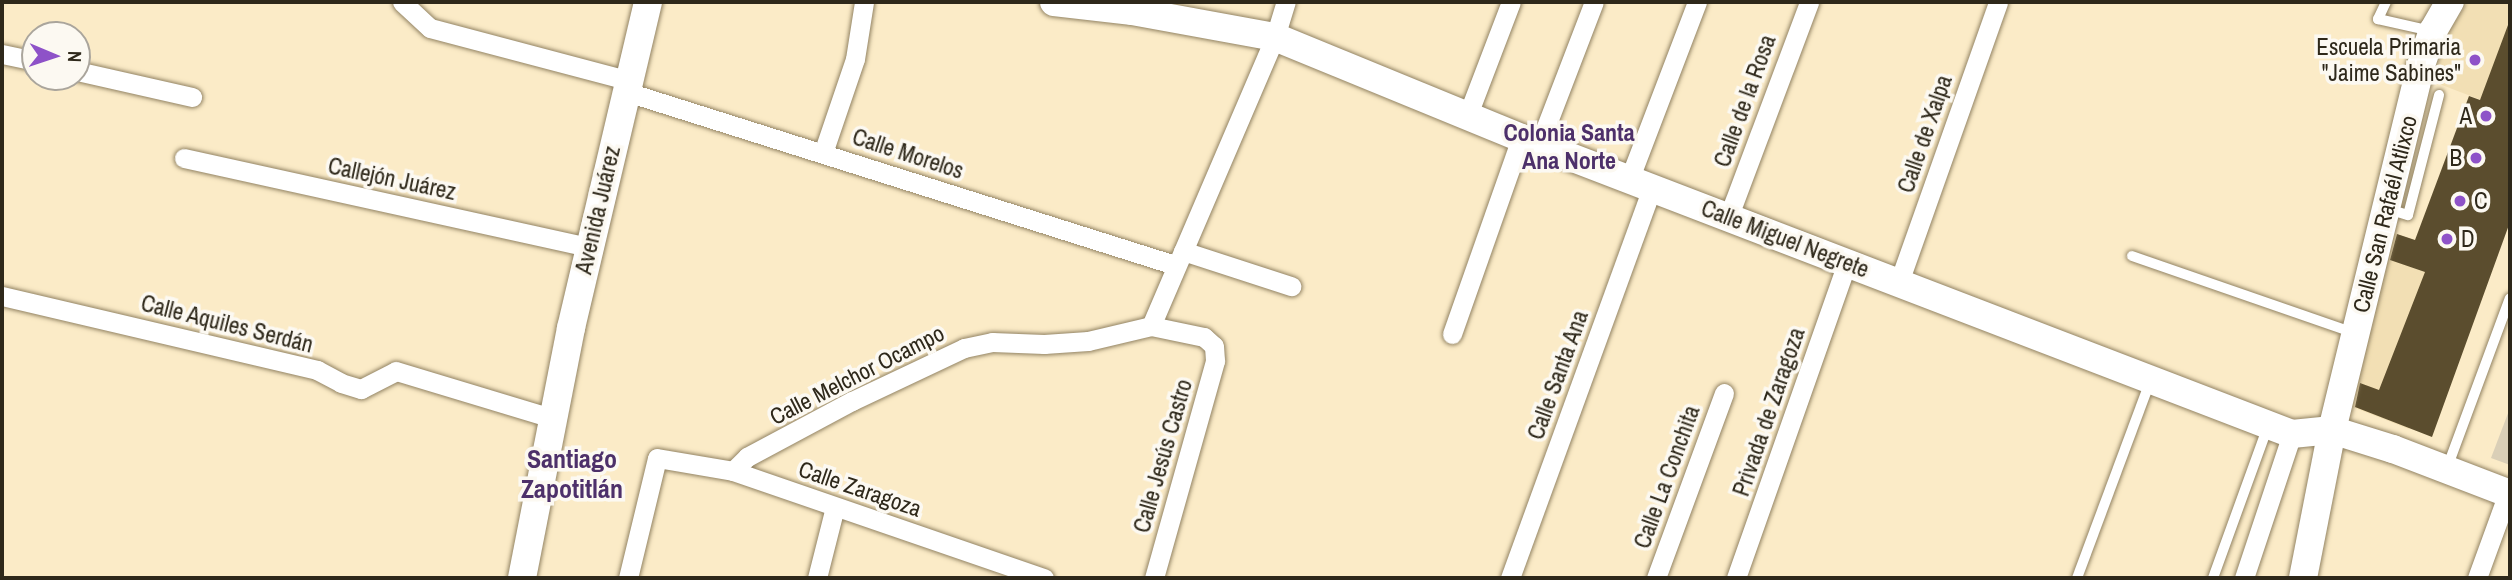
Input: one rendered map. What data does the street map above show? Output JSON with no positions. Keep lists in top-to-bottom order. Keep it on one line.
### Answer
{"streets":{"street":["Calle de la Rosa","Calle de Xalpa","Calle Morelos","Callejón Juárez","Avenida Juárez","Calle San Rafaél Atlixco","Calle Miguel Negrete","Calle Aquiles Serdán","Calle Melchor Ocampo","Calle Santa Ana","Privada de Zaragoza","Calle Jesús Castro","Calle La Conchita","Calle Zaragoza"]},"crossings":[["Calle de la Rosa","Calle Miguel Negrete"],["Calle de Xalpa","Calle Miguel Negrete"],["Calle Morelos","Avenida Juárez"],["Callejón Juárez","Avenida Juárez"],["Avenida Juárez","Calle Aquiles Serdán"],["Calle San Rafaél Atlixco","Calle Miguel Negrete"],["Calle Miguel Negrete","Calle Santa Ana"],["Calle Miguel Negrete","Privada de Zaragoza"],["Calle Melchor Ocampo","Calle Jesús Castro"],["Calle Melchor Ocampo","Calle Zaragoza"]],"districts":["Colonia Santa Ana Norte","Santiago Zapotitlán"],"places":["Escuela Primaria \"Jaime Sabines\"","A","B","C","D"],"north":"right"}
